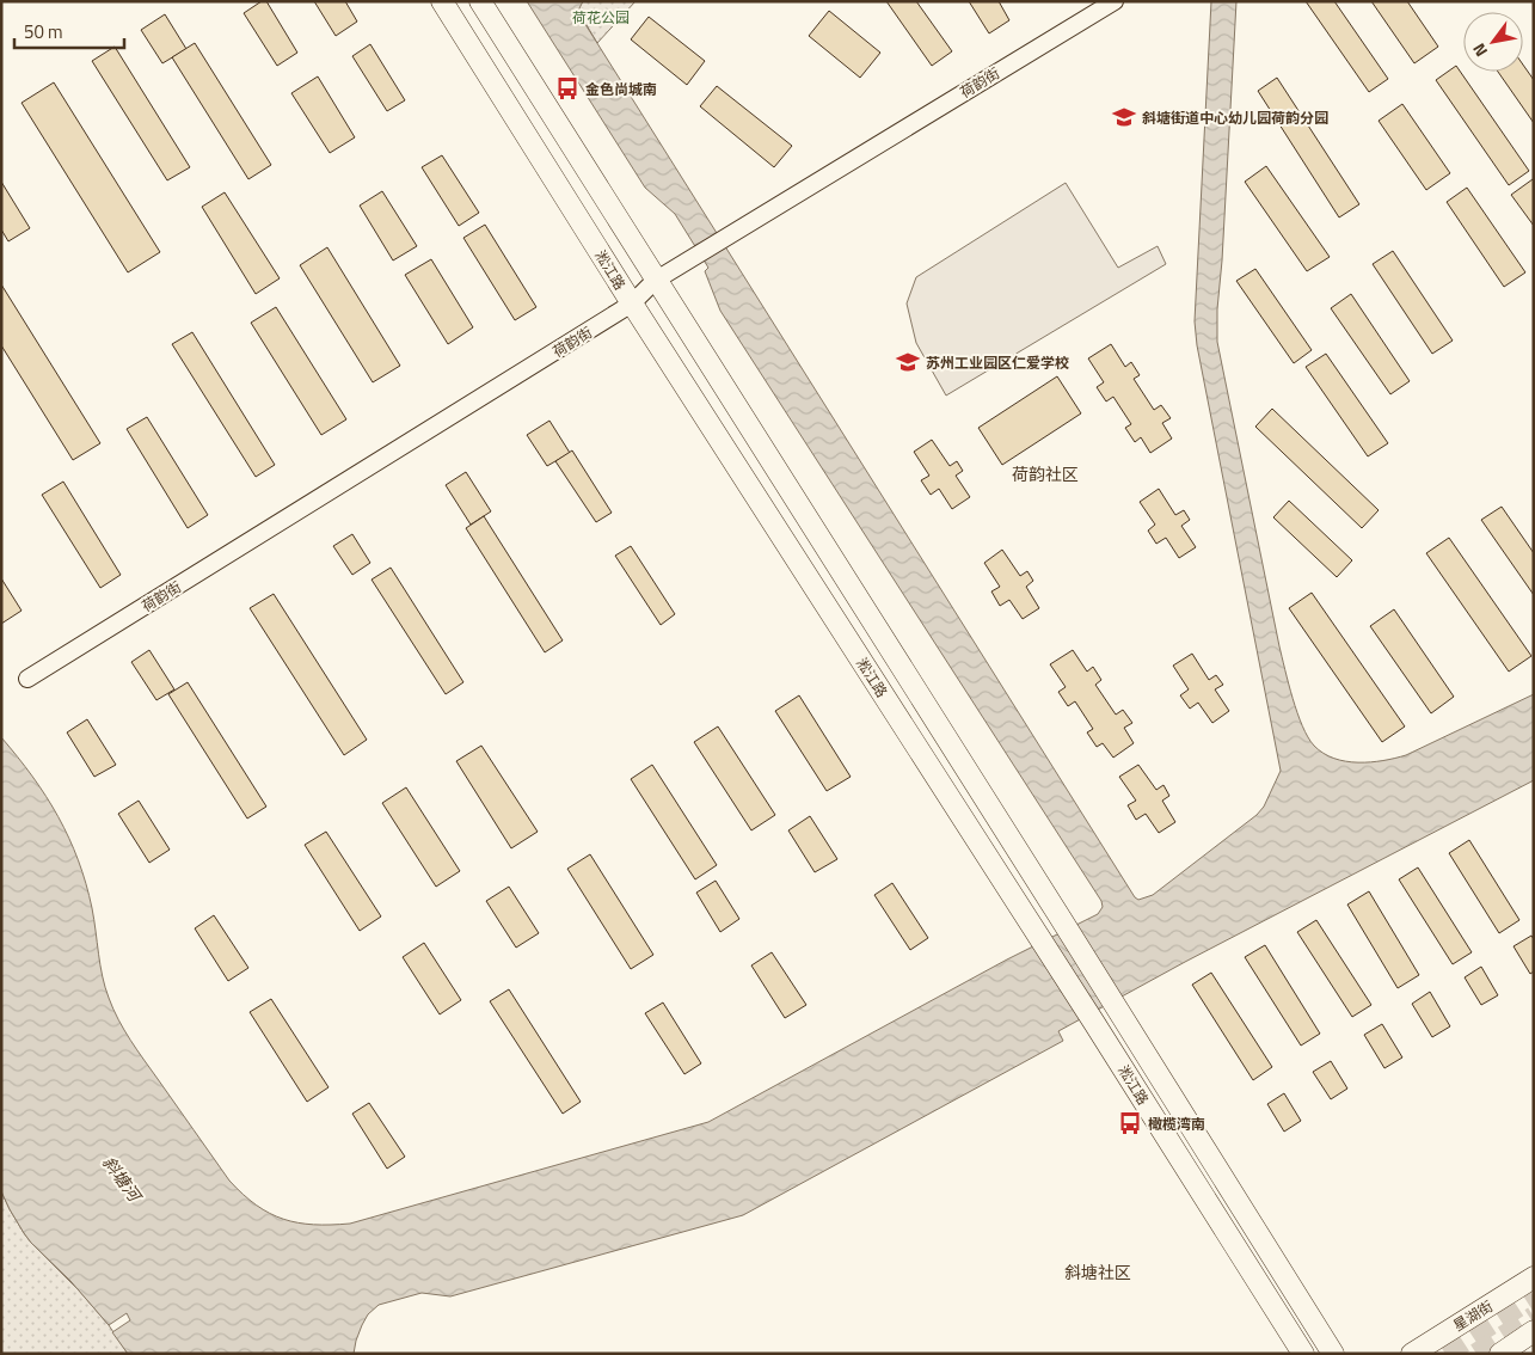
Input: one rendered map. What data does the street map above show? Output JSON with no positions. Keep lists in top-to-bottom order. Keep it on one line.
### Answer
{"streets":{"main road":["淞江路","星湖街"],"street":["荷韵街"]},"crossings":[["荷韵街","淞江路"]],"districts":["荷韵社区","斜塘社区"],"water":["斜塘河"],"parks":["荷花公园"],"places":{"bus stop":["金色尚城南","橄榄湾南"],"school or university":["斜塘街道中心幼儿园荷韵分园","苏州工业园区仁爱学校"]},"scale_bar":"50 m","north":"bottom left"}
